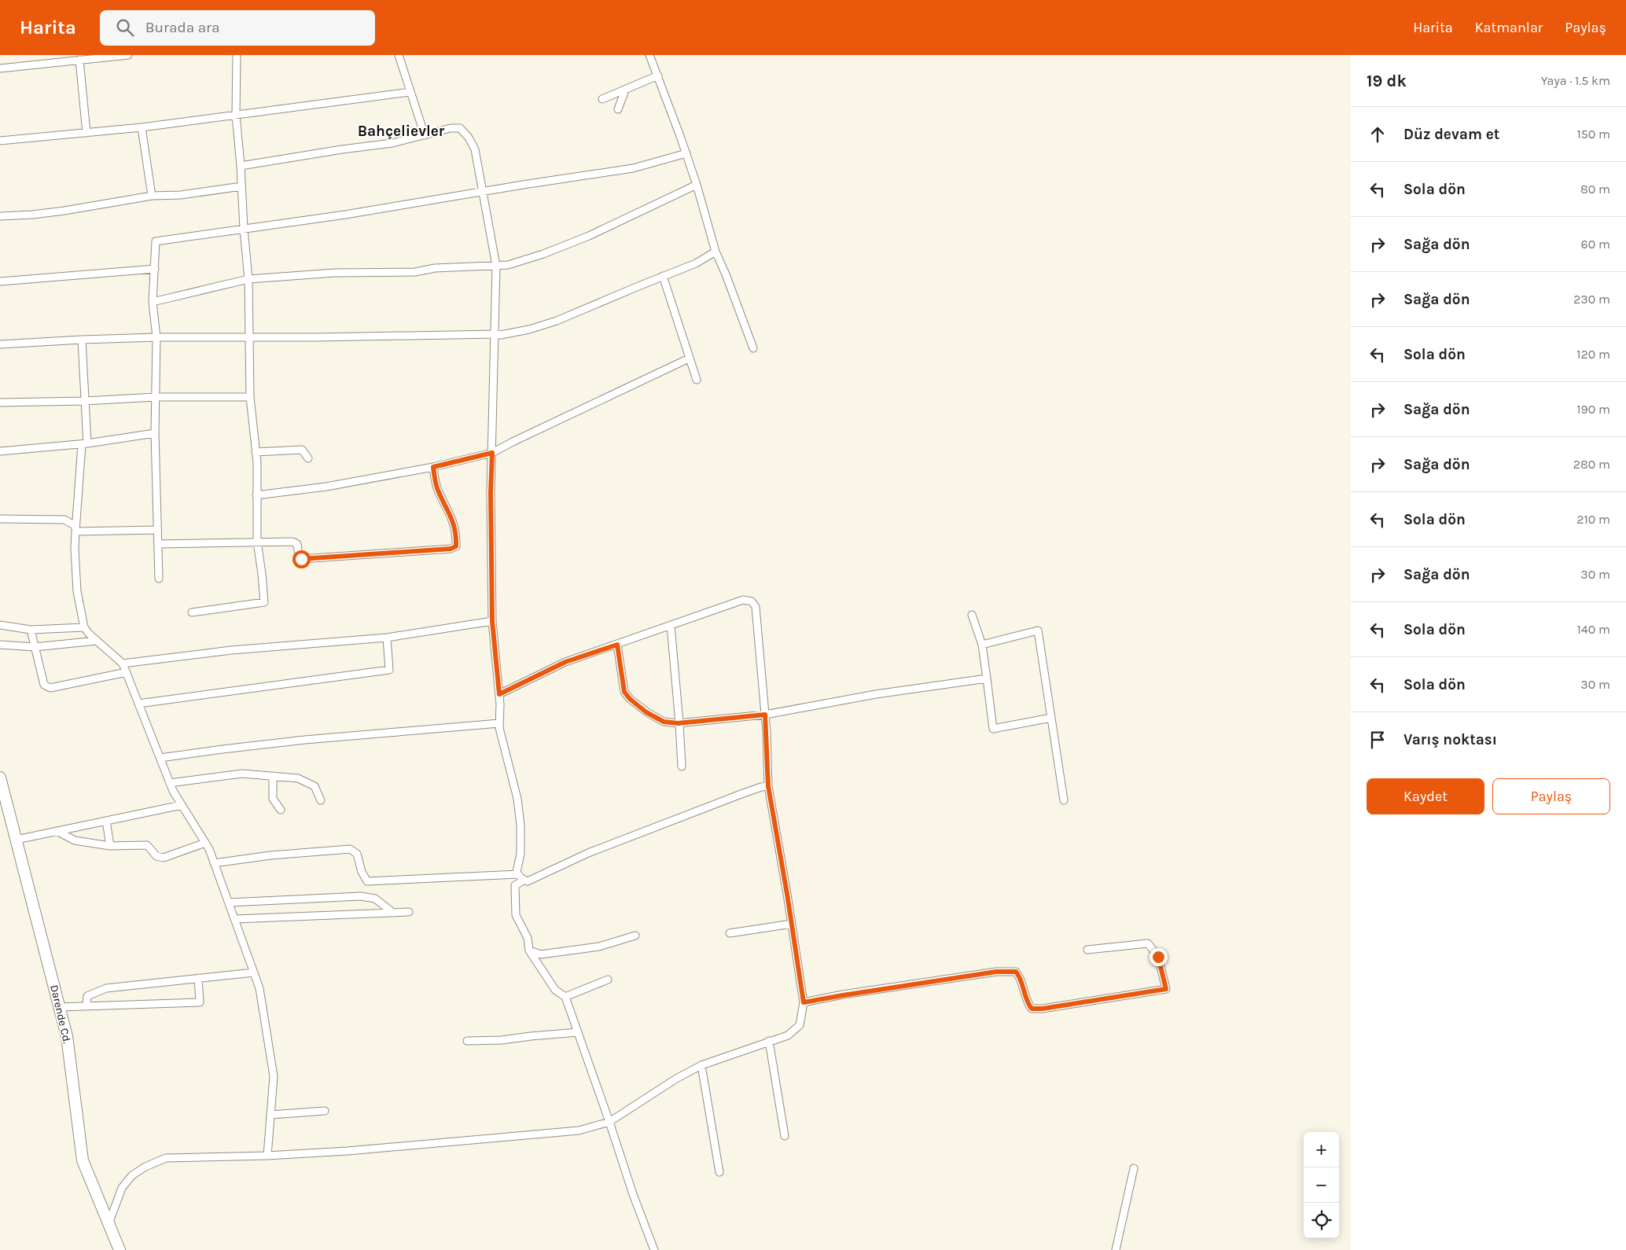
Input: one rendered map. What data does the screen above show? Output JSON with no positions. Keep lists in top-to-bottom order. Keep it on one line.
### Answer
{"streets":{"street":["Darende Cd."]},"districts":["Bahçelievler"],"page":{"header":"Harita","search":"Burada ara","nav":["Harita","Katmanlar","Paylaş"],"heading":["19 dk","Yaya · 1.5 km"],"list":[["Düz devam et","150 m"],["Sola dön","80 m"],["Sağa dön","60 m"],["Sağa dön","230 m"],["Sola dön","120 m"],["Sağa dön","190 m"],["Sağa dön","280 m"],["Sola dön","210 m"],["Sağa dön","30 m"],["Sola dön","140 m"],["Sola dön","30 m"],"Varış noktası"],"buttons":["Kaydet","Paylaş"],"map_buttons":["+","−"]}}
